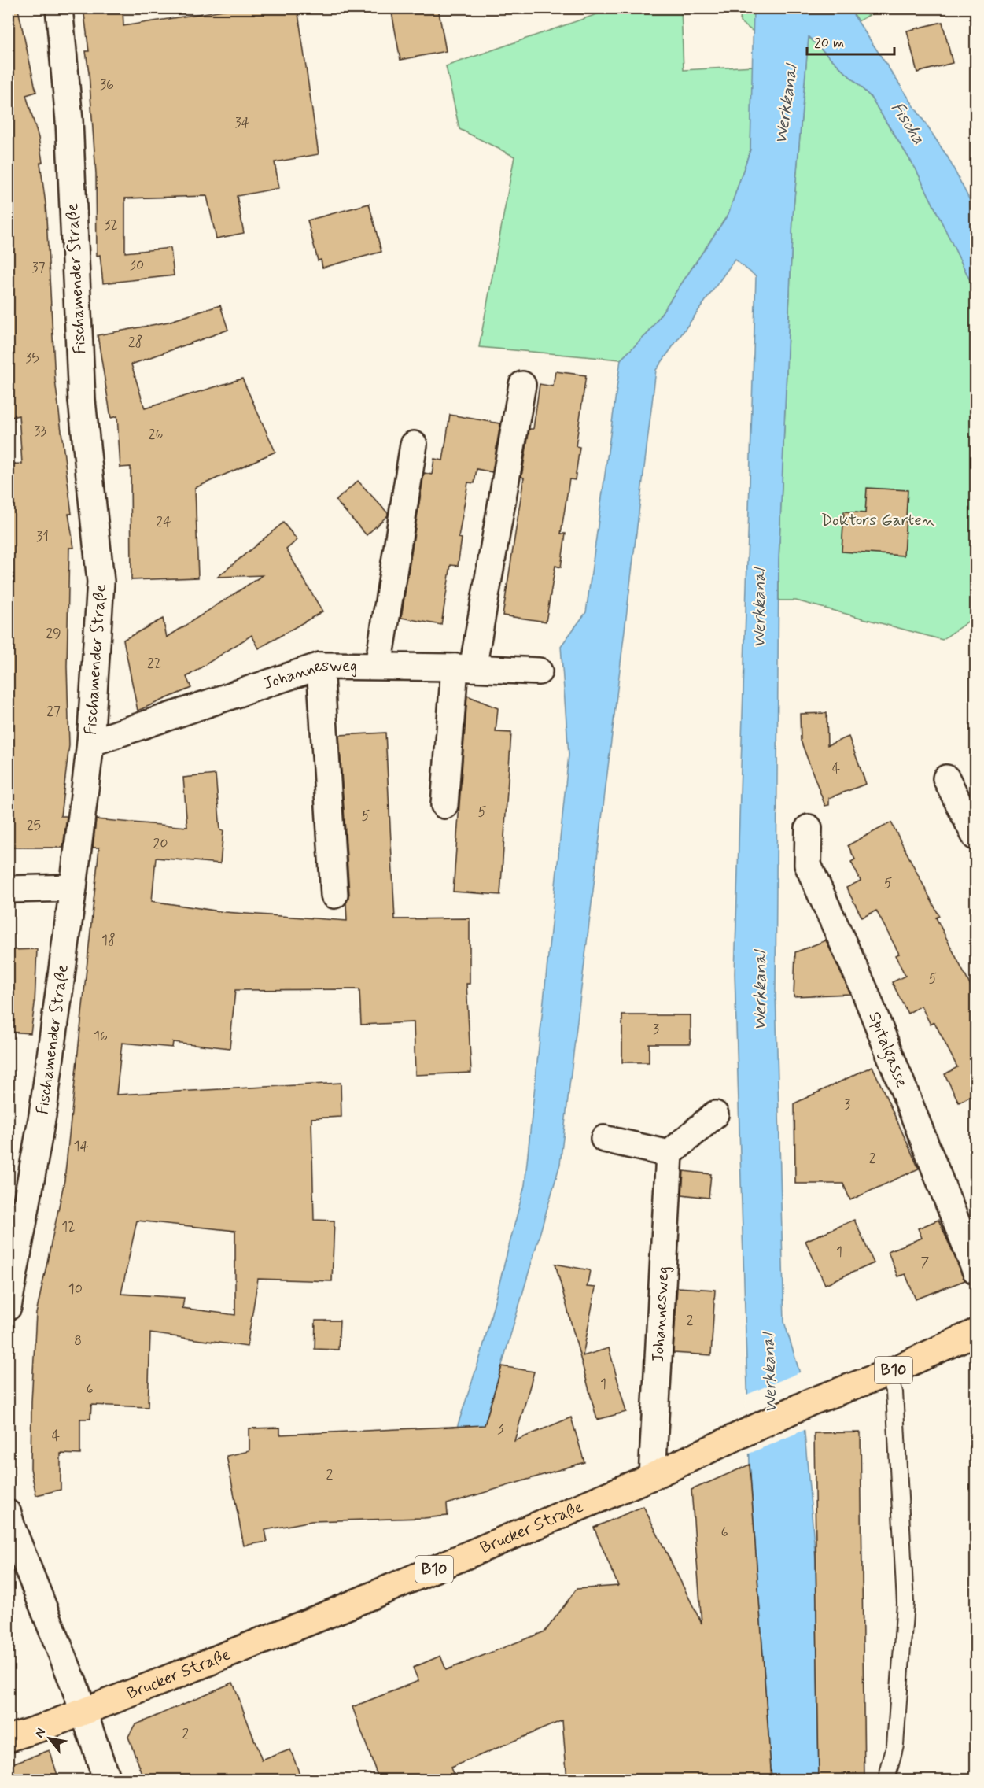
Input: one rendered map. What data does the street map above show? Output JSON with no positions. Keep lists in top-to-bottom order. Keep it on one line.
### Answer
{"streets":{"main road":["B10","Brucker Straße"],"street":["Fischamender Straße","Johannesweg","Spitalgasse"]},"crossings":[["Fischamender Straße","Johannesweg"],["Johannesweg","Brucker Straße"],["B10","Brucker Straße"]],"water":["Werkkanal","Fischa"],"parks":["Doktors Garten"],"house_numbers":["36","34","32","30","37","28","35","33","26","24","31","29","22","27","4","5","5","25","20","5","18","5","3","16","3","14","2","12","1","7","10","2","8","1","6","3","4","2","6","2"],"scale_bar":"20 m","north":"top left"}
